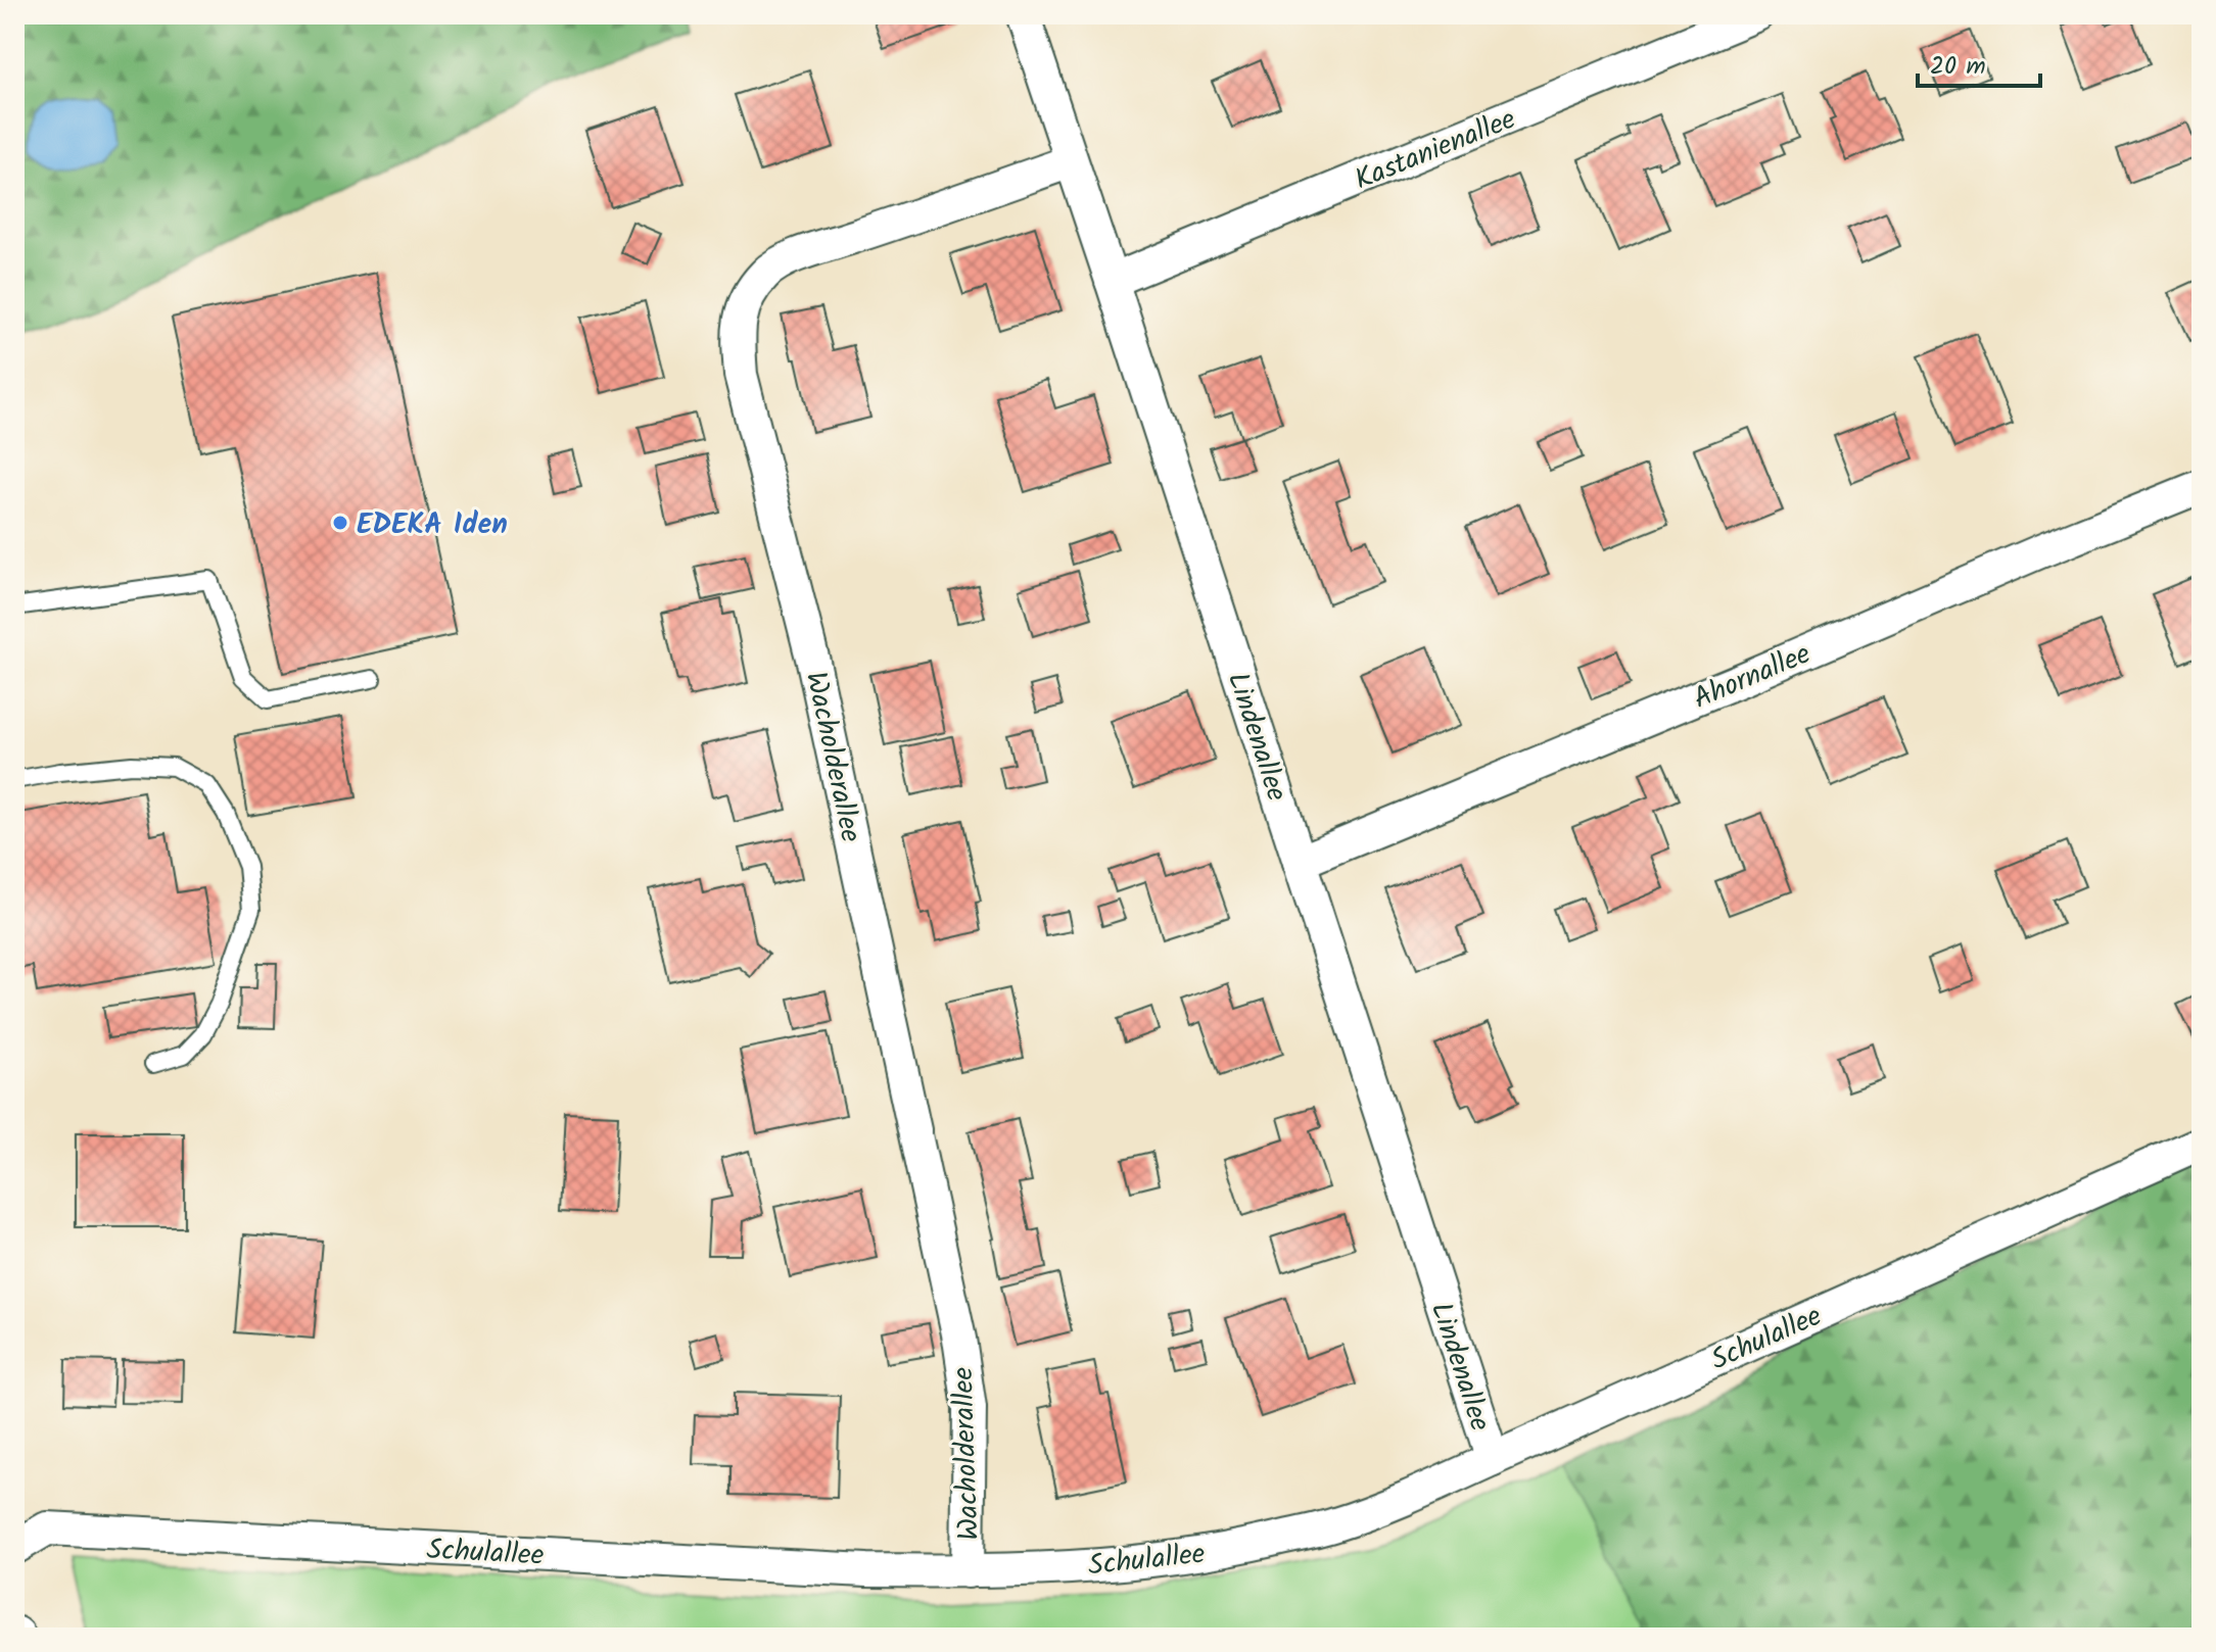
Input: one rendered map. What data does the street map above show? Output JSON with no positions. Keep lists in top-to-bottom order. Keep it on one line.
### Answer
{"streets":{"street":["Kastanienallee","Ahornallee","Lindenallee","Wacholderallee","Schulallee"]},"crossings":[["Kastanienallee","Lindenallee"],["Ahornallee","Lindenallee"],["Lindenallee","Wacholderallee"],["Lindenallee","Schulallee"],["Wacholderallee","Schulallee"]],"places":["EDEKA Iden"],"scale_bar":"20 m"}
